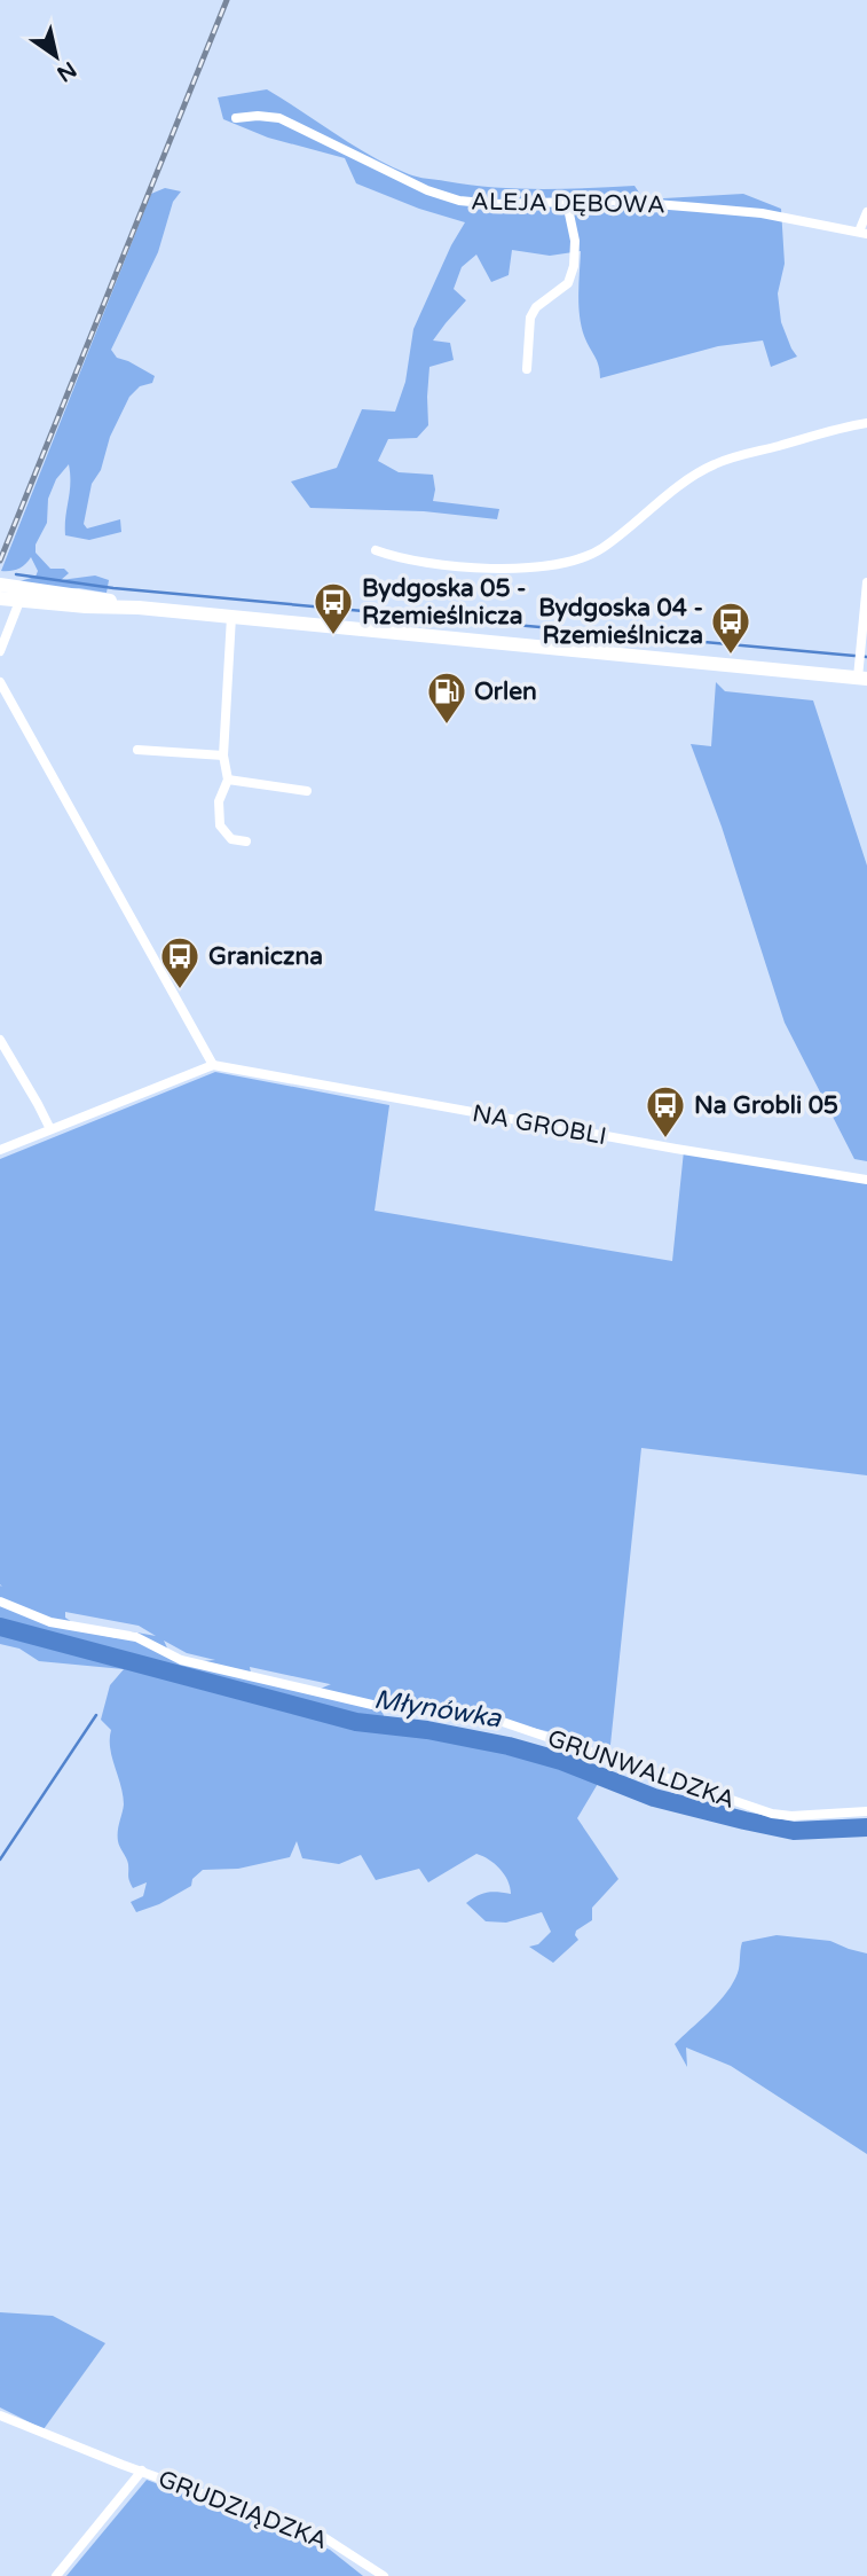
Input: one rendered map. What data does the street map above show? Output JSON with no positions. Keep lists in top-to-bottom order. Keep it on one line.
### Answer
{"streets":{"street":["ALEJA DĘBOWA","NA GROBLI","GRUNWALDZKA","GRUDZIĄDZKA"]},"water":["Młynówka"],"places":{"bus stop":["Bydgoska 05 - Rzemieślnicza","Bydgoska 04 - Rzemieślnicza","Graniczna","Na Grobli 05"],"fuel station":["Orlen"]},"north":"bottom right"}
